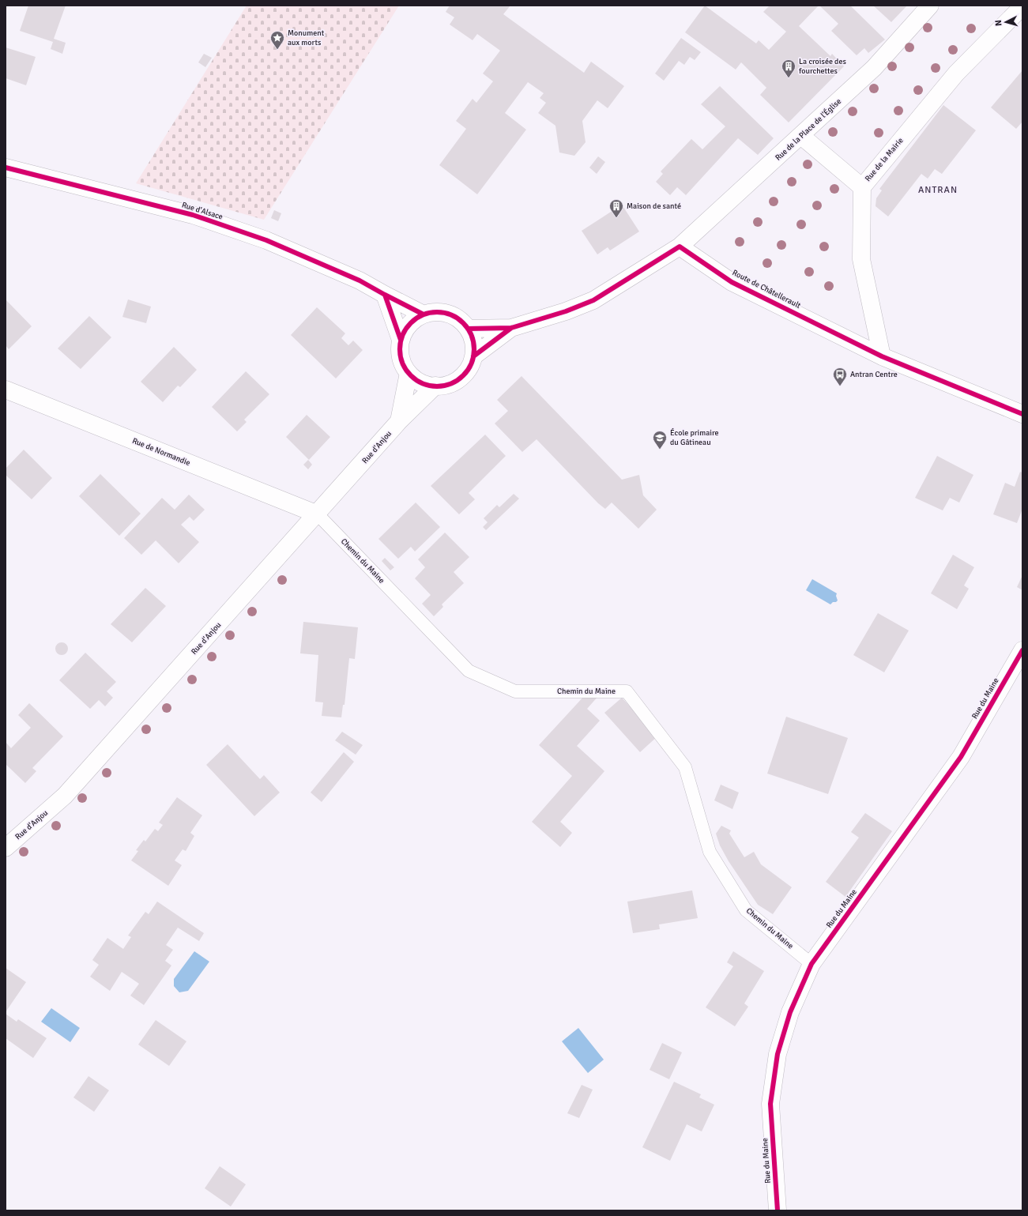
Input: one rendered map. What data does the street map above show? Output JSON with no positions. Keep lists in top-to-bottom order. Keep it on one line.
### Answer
{"streets":{"street":["Rue de la Place de l'Église","Rue de la Mairie","Rue d'Alsace","Route de Châtellerault","Rue d'Anjou","Rue de Normandie","Rue du Maine"],"lane":["Chemin du Maine"]},"crossings":[["Rue de la Place de l'Église","Route de Châtellerault"],["Rue de la Mairie","Route de Châtellerault"],["Rue d'Alsace","Rue d'Anjou"],["Rue d'Anjou","Rue de Normandie"],["Rue d'Anjou","Chemin du Maine"],["Rue de Normandie","Chemin du Maine"],["Chemin du Maine","Rue du Maine"]],"districts":["ANTRAN"],"places":{"place":["Monument aux morts"],"building":["La croisée des fourchettes","Maison de santé"],"bus stop":["Antran Centre"],"school or university":["École primaire du Gâtineau"]},"north":"left"}
